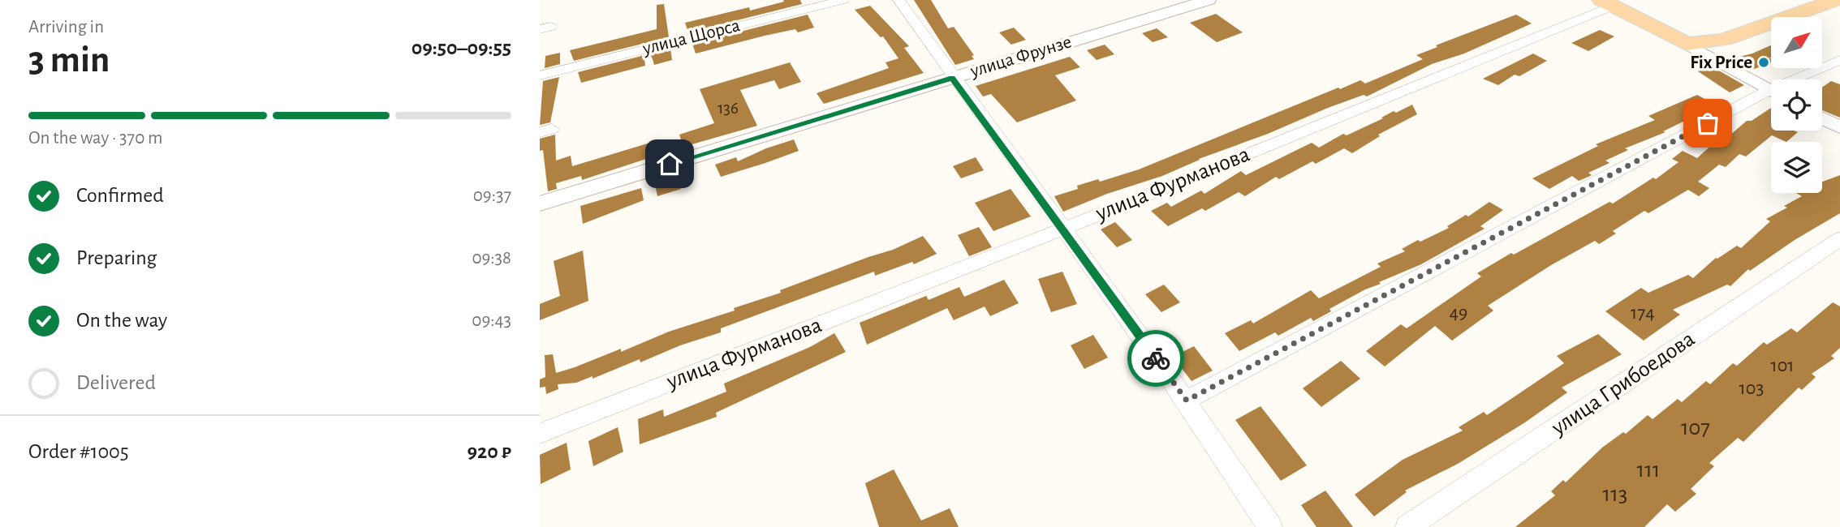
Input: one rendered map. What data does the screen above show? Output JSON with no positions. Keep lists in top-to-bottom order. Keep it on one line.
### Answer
{"streets":{"street":["улица Щорса","улица Фрунзе","улица Фурманова","улица Грибоедова"]},"places":["Fix Price"],"house_numbers":["136","49","174","101","103","107","111","113"],"north":"top right","page":{"heading":["3 min","Arriving in","09:50–09:55"],"panel":["Order #1005","920 ₽"],"bar":"On the way · 370 m","list":[["Confirmed","09:37"],["Preparing","09:38"],["On the way","09:43"],"Delivered"]}}
